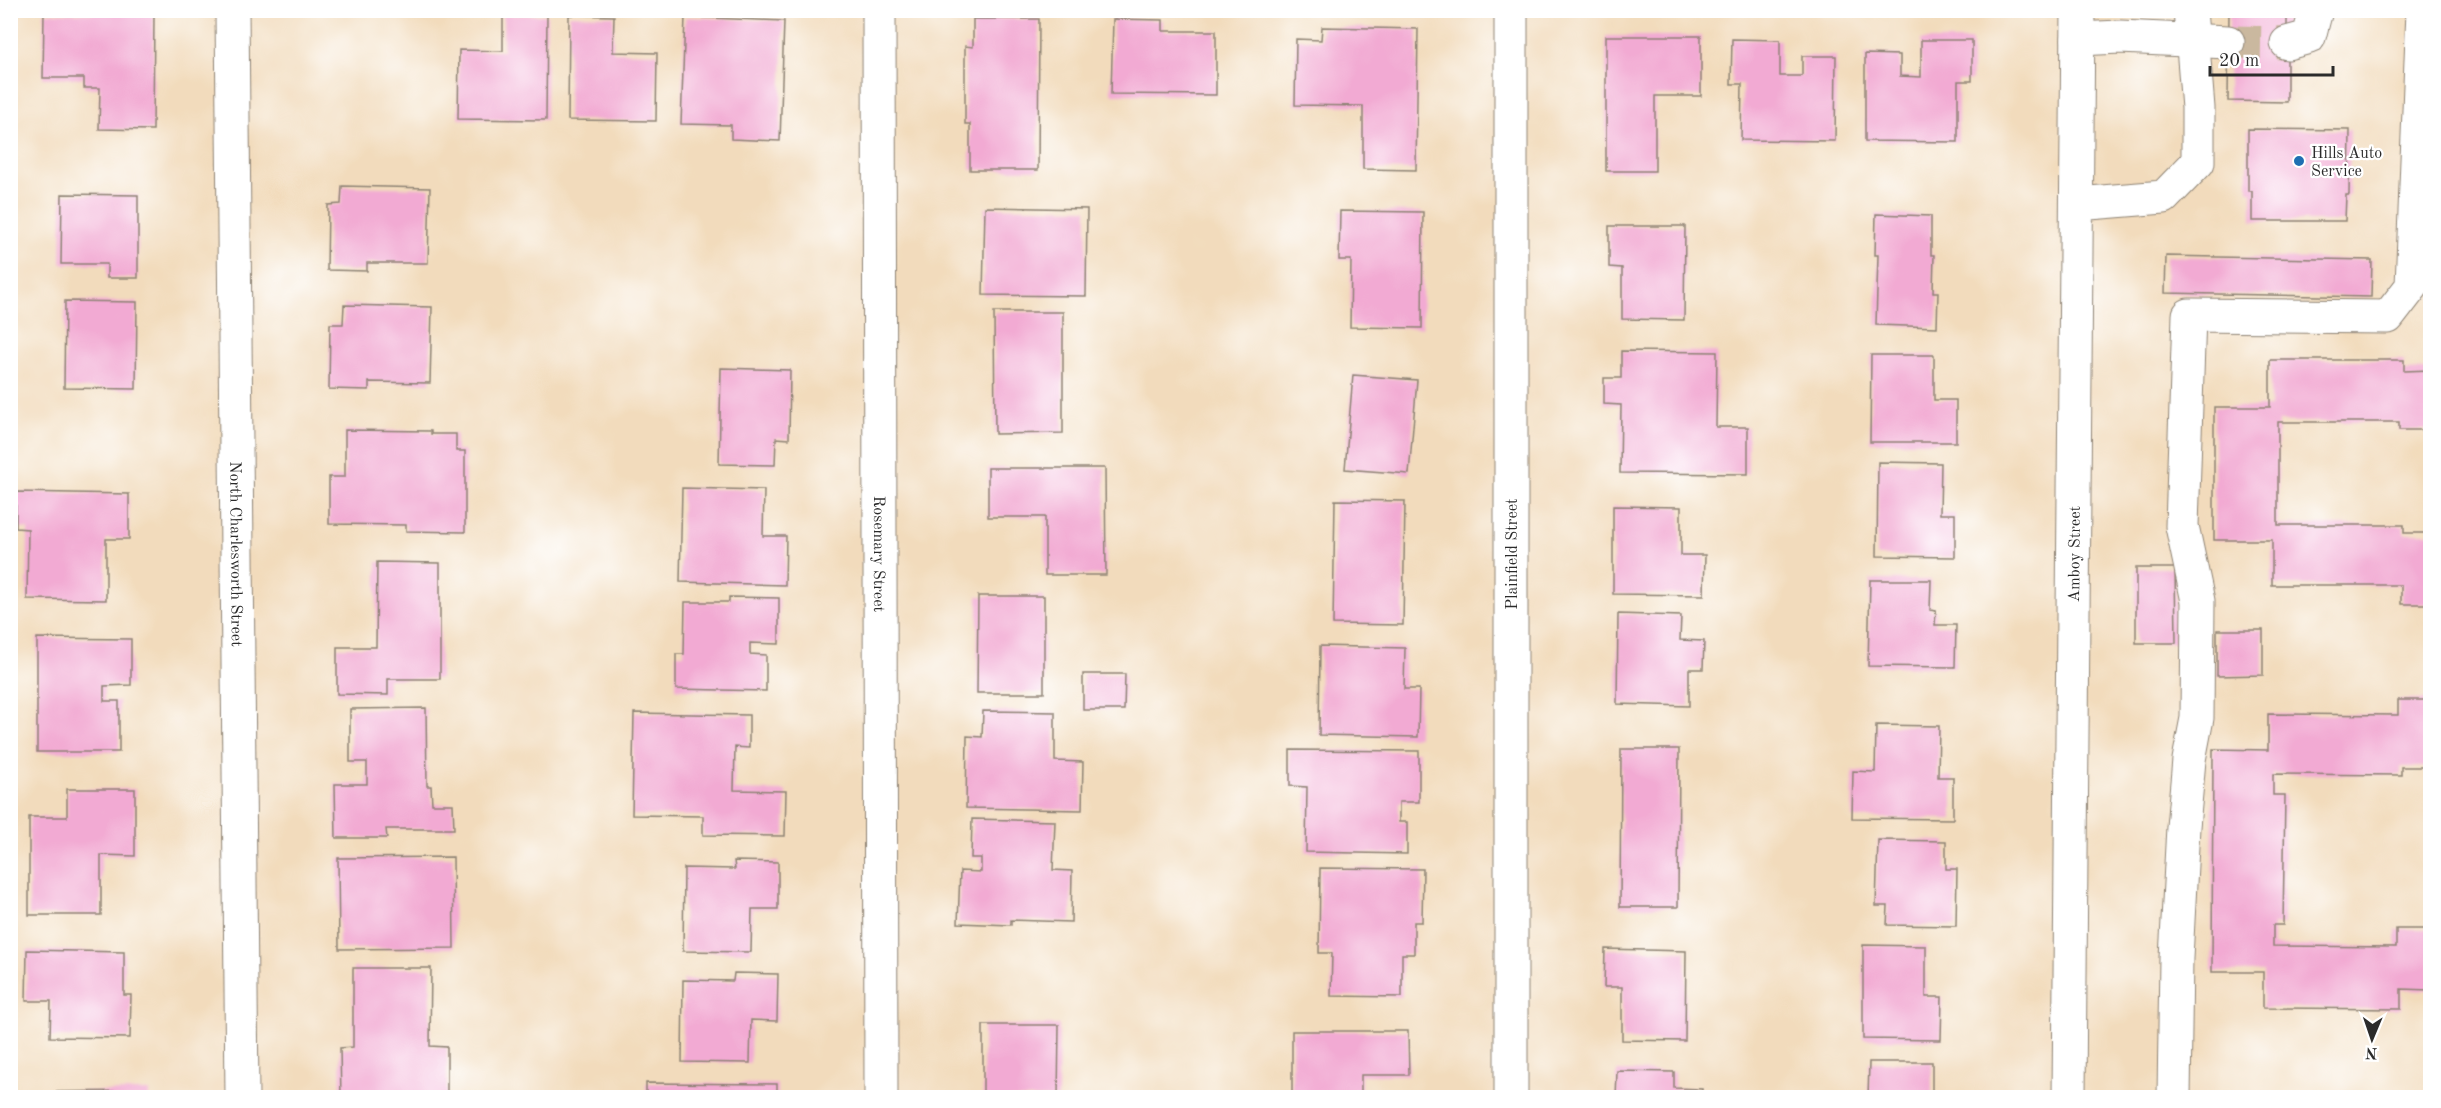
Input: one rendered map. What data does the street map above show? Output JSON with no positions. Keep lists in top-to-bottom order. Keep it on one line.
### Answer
{"streets":{"street":["North Charlesworth Street","Rosemary Street","Plainfield Street","Amboy Street"]},"places":["Hills Auto Service"],"scale_bar":"20 m","north":"bottom"}
